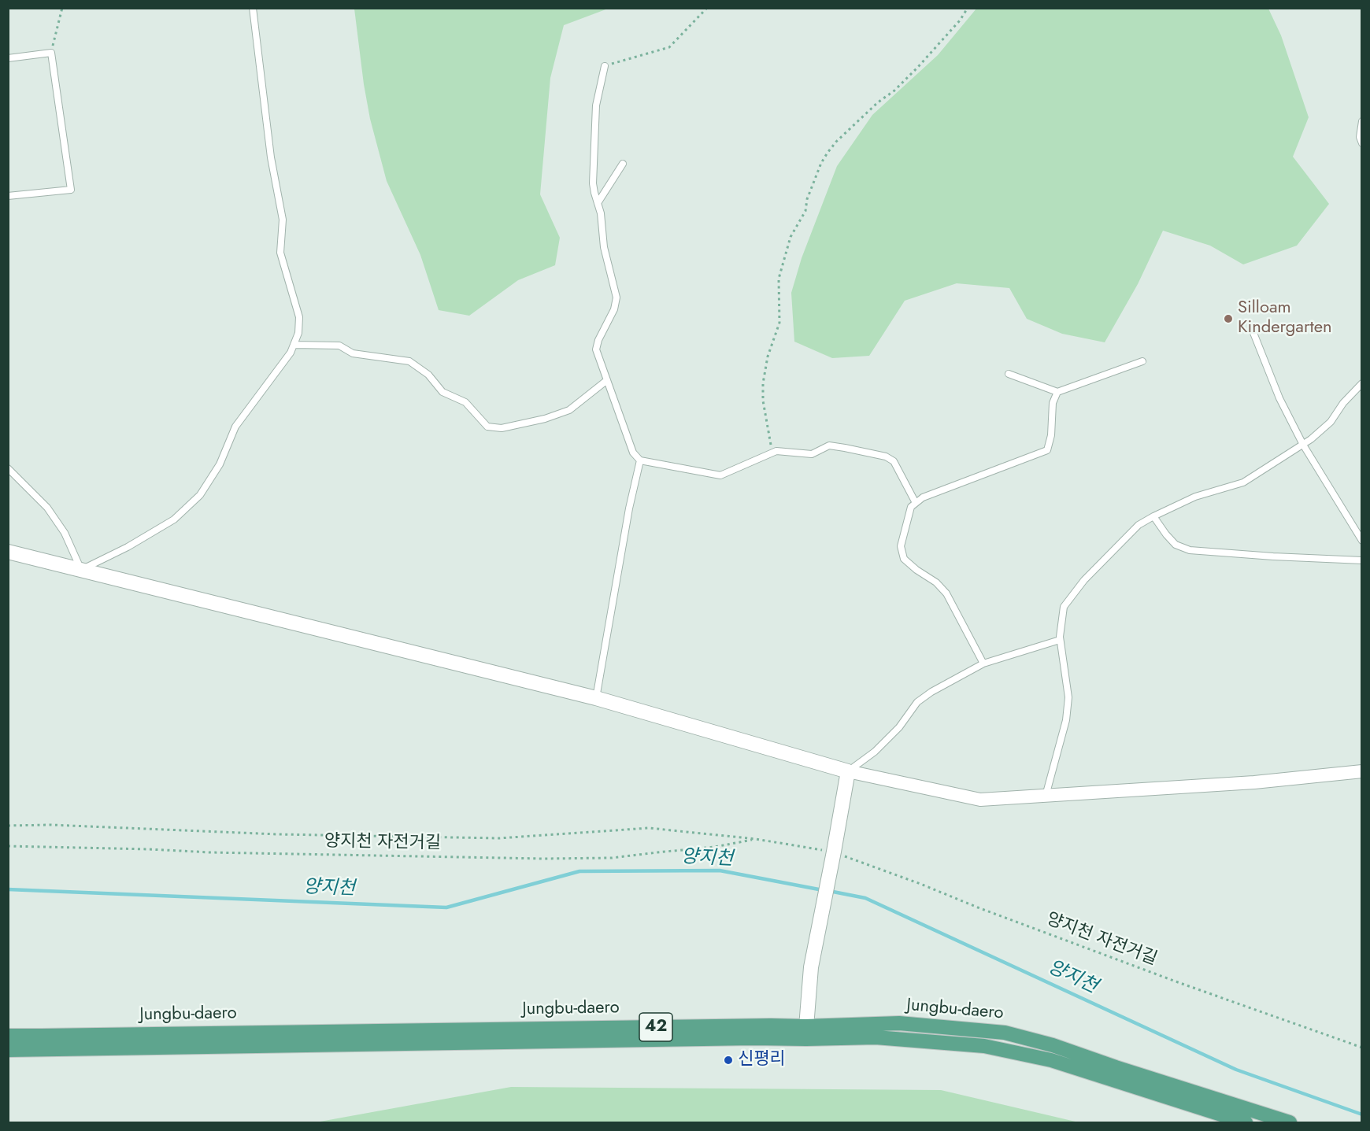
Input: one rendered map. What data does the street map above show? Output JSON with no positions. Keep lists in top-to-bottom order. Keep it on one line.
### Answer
{"streets":{"main road":["Jungbu-daero","42"],"path":["양지천 자전거길"]},"water":["양지천"],"places":["Silloam Kindergarten","신평리"]}
